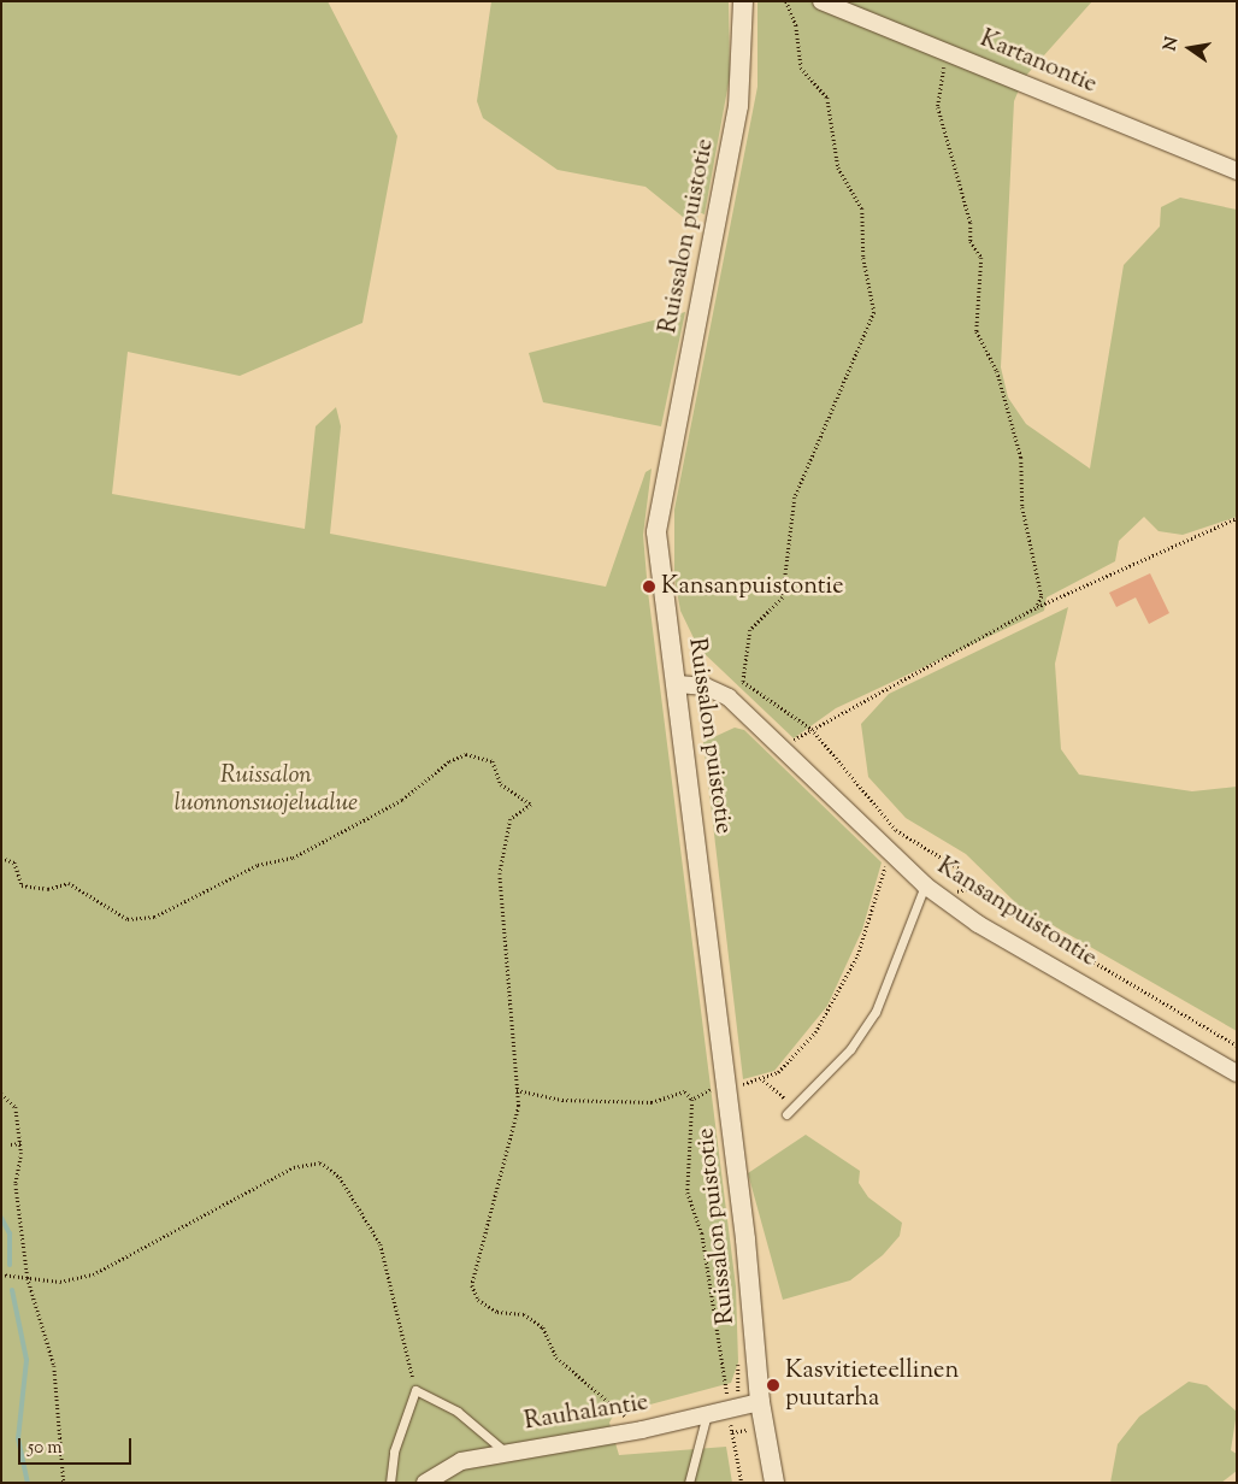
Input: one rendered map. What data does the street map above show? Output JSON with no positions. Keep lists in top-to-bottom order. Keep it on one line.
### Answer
{"streets":{"street":["Kartanontie","Ruissalon puistotie","Kansanpuistontie","Rauhalantie"]},"crossings":[["Ruissalon puistotie","Kansanpuistontie"],["Ruissalon puistotie","Rauhalantie"]],"parks":["Ruissalon luonnonsuojelualue"],"places":["Kansanpuistontie","Kasvitieteellinen puutarha"],"scale_bar":"50 m","north":"left"}
